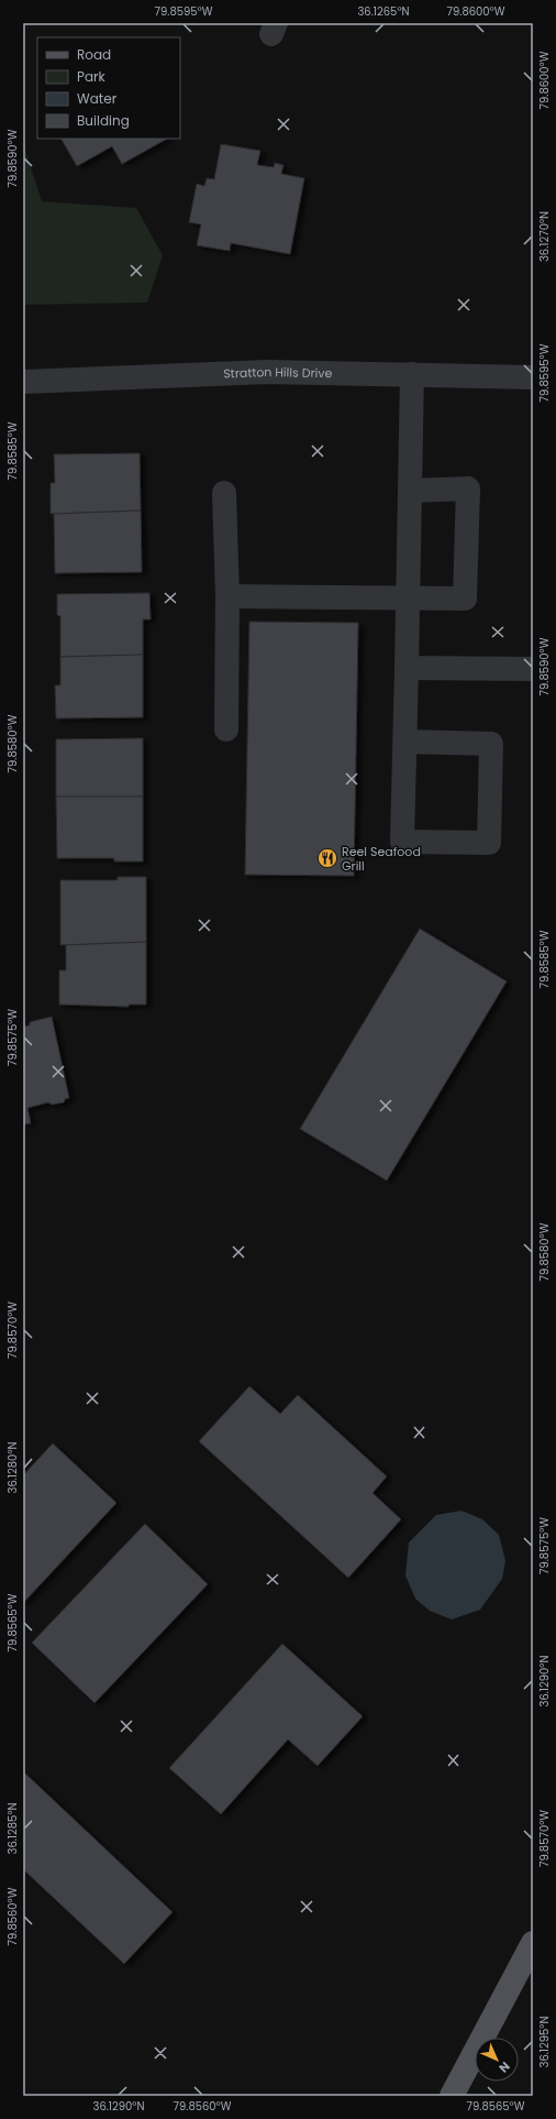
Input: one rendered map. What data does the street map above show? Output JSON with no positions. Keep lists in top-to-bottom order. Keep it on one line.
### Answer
{"streets":{"street":["Stratton Hills Drive"]},"places":{"restaurant":["Reel Seafood Grill"]},"legend":["Road","Park","Water","Building"],"north":"bottom right","coordinates":["79.8595°W","36.1265°N","79.8600°W","79.8590°W","36.1270°N","79.8585°W","79.8580°W","79.8575°W","79.8570°W","36.1280°N","79.8565°W","36.1290°N","36.1285°N","79.8560°W","36.1295°N"]}
